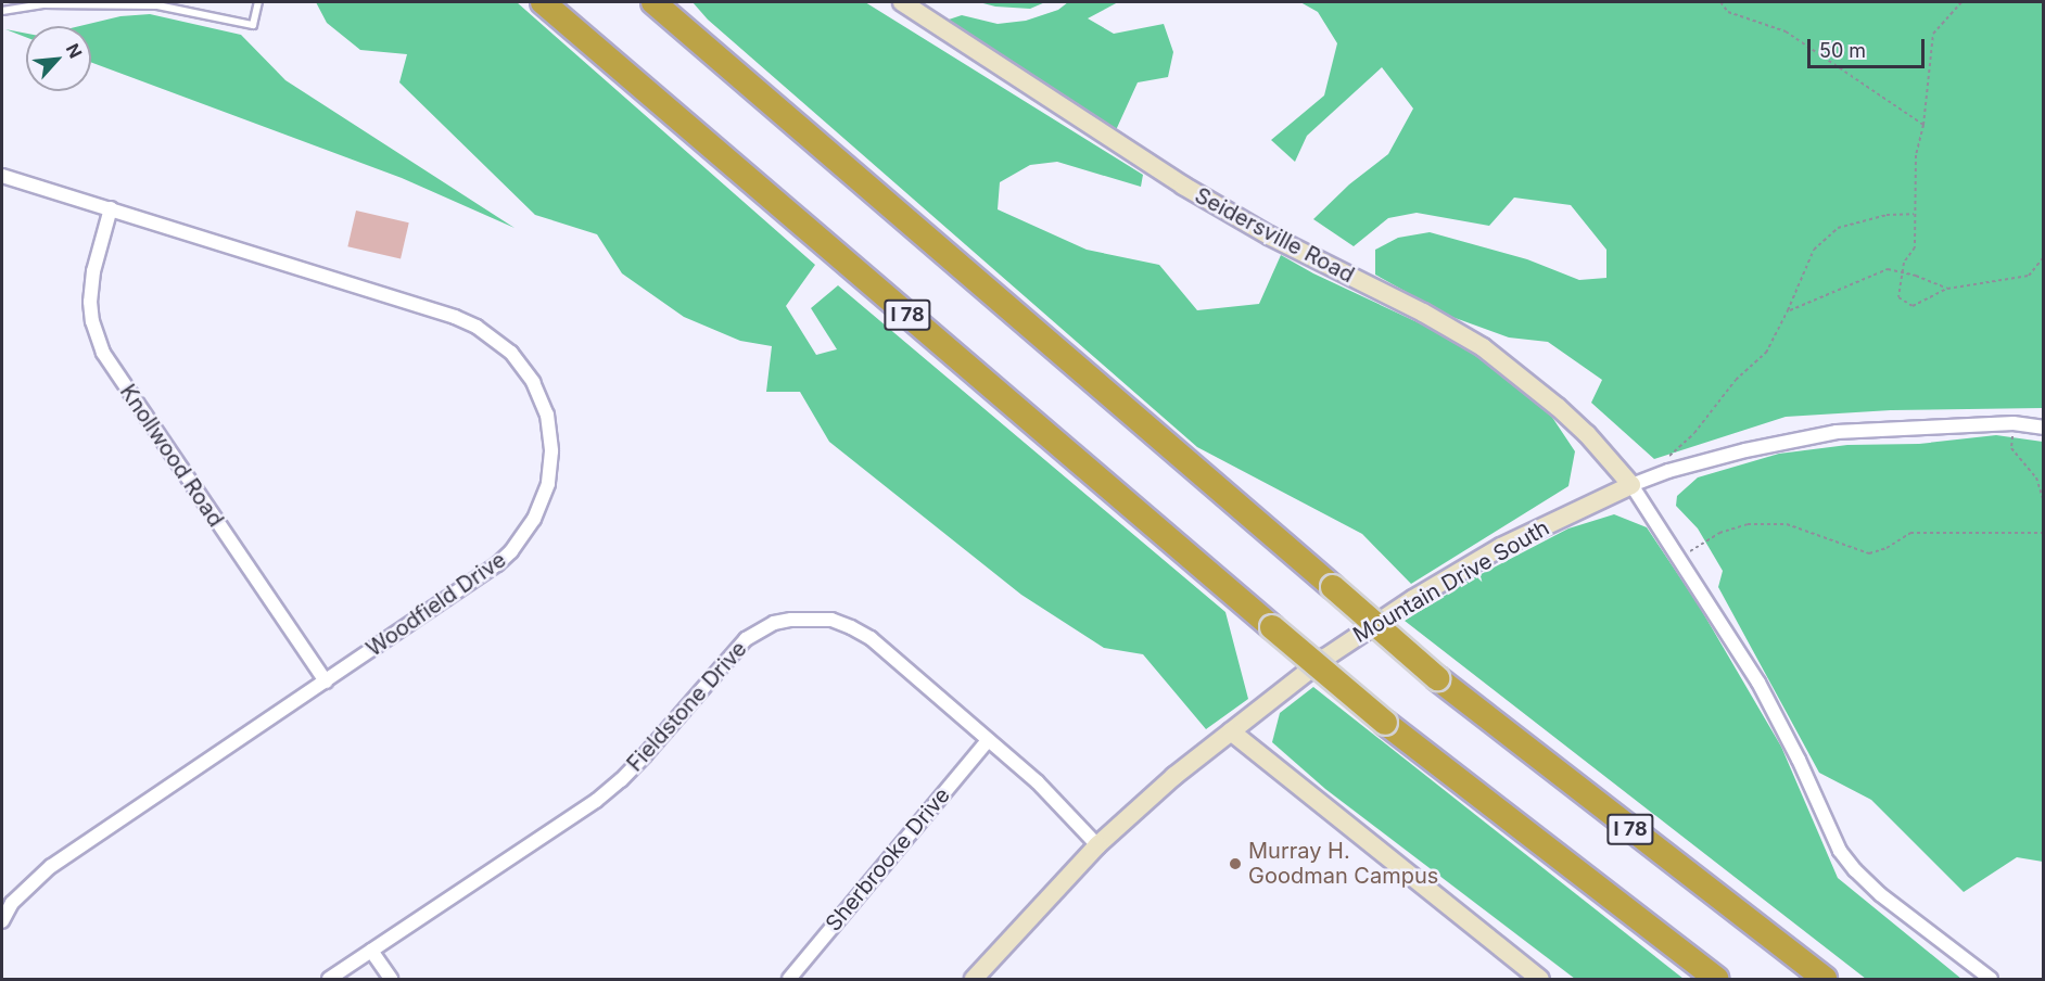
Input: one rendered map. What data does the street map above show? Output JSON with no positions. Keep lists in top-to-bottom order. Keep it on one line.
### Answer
{"streets":{"highway":["I 78"],"street":["Seidersville Road","Knollwood Road","Mountain Drive South","Woodfield Drive","Fieldstone Drive","Sherbrooke Drive"]},"crossings":[["Seidersville Road","Mountain Drive South"],["Knollwood Road","Woodfield Drive"],["Mountain Drive South","Fieldstone Drive"],["Fieldstone Drive","Sherbrooke Drive"]],"places":["Murray H. Goodman Campus"],"scale_bar":"50 m","north":"top right"}
